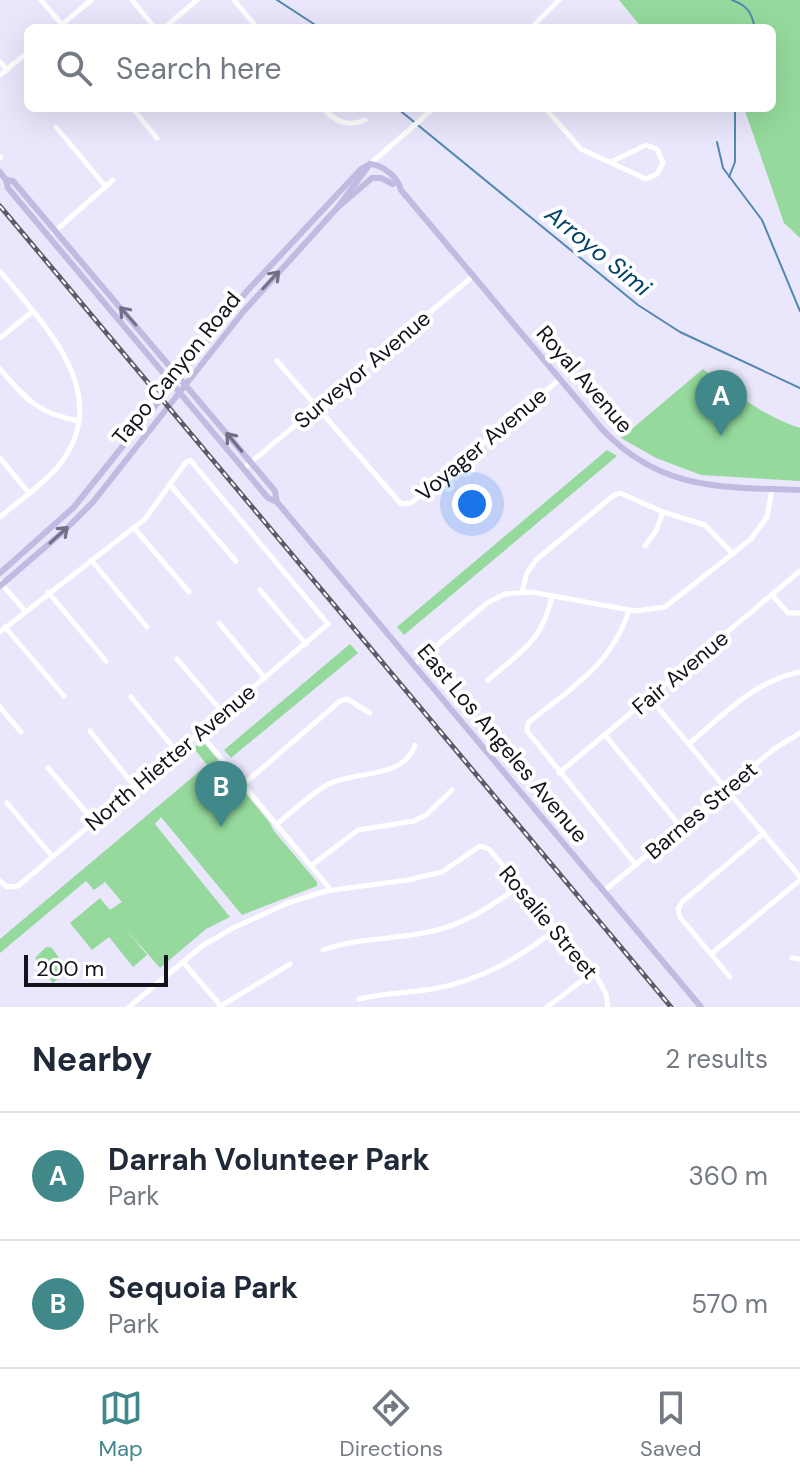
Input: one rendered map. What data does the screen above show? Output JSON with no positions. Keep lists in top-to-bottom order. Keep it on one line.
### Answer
{"streets":{"main road":["Tapo Canyon Road","Royal Avenue","East Los Angeles Avenue"],"street":["Surveyor Avenue","Voyager Avenue","Fair Avenue","North Hietter Avenue","Barnes Street","Rosalie Street"]},"crossings":[["Tapo Canyon Road","Royal Avenue"],["Tapo Canyon Road","East Los Angeles Avenue"],["Surveyor Avenue","Royal Avenue"],["Surveyor Avenue","Voyager Avenue"],["Surveyor Avenue","East Los Angeles Avenue"],["Royal Avenue","Voyager Avenue"],["East Los Angeles Avenue","Barnes Street"]],"water":["Arroyo Simi"],"scale_bar":"200 m","page":{"search":"Search here","pins":["A","B"],"scale":"200 m","heading":["Nearby","2 results"],"list":[{"mark":"A","name":"Darrah Volunteer Park","note":"Park","value":"360 m"},{"mark":"B","name":"Sequoia Park","note":"Park","value":"570 m"}],"nav":["Map","Directions","Saved"]}}
